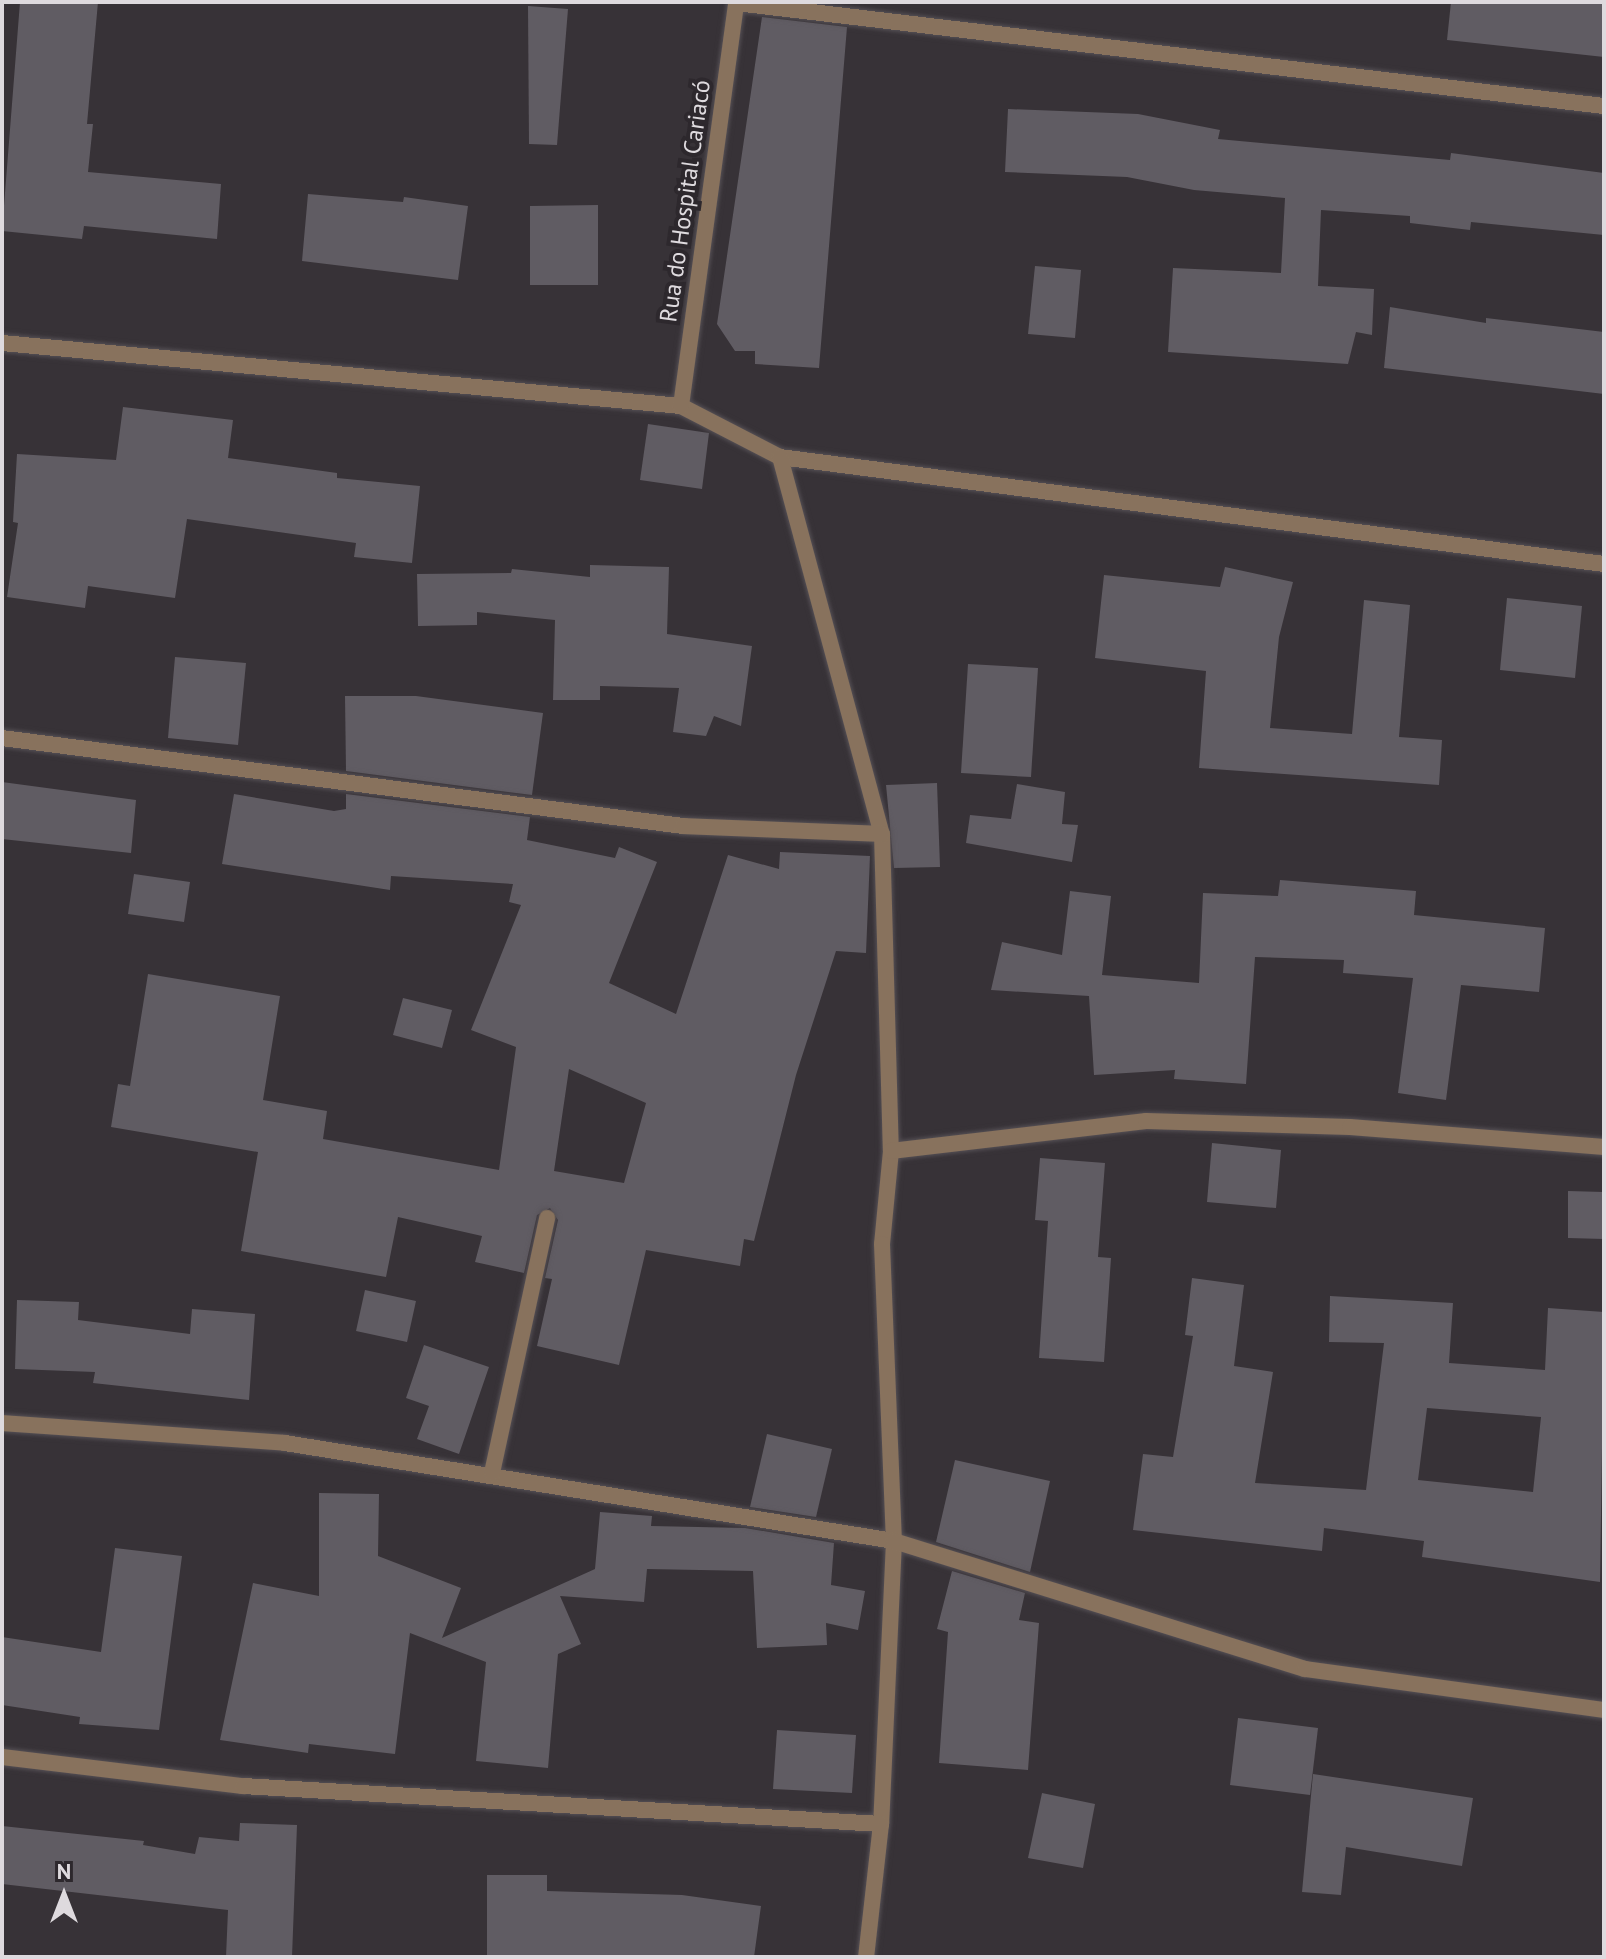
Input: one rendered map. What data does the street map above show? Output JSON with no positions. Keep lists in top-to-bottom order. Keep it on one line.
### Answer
{"streets":{"street":["Rua do Hospital Cariacó"]},"north":"top"}
